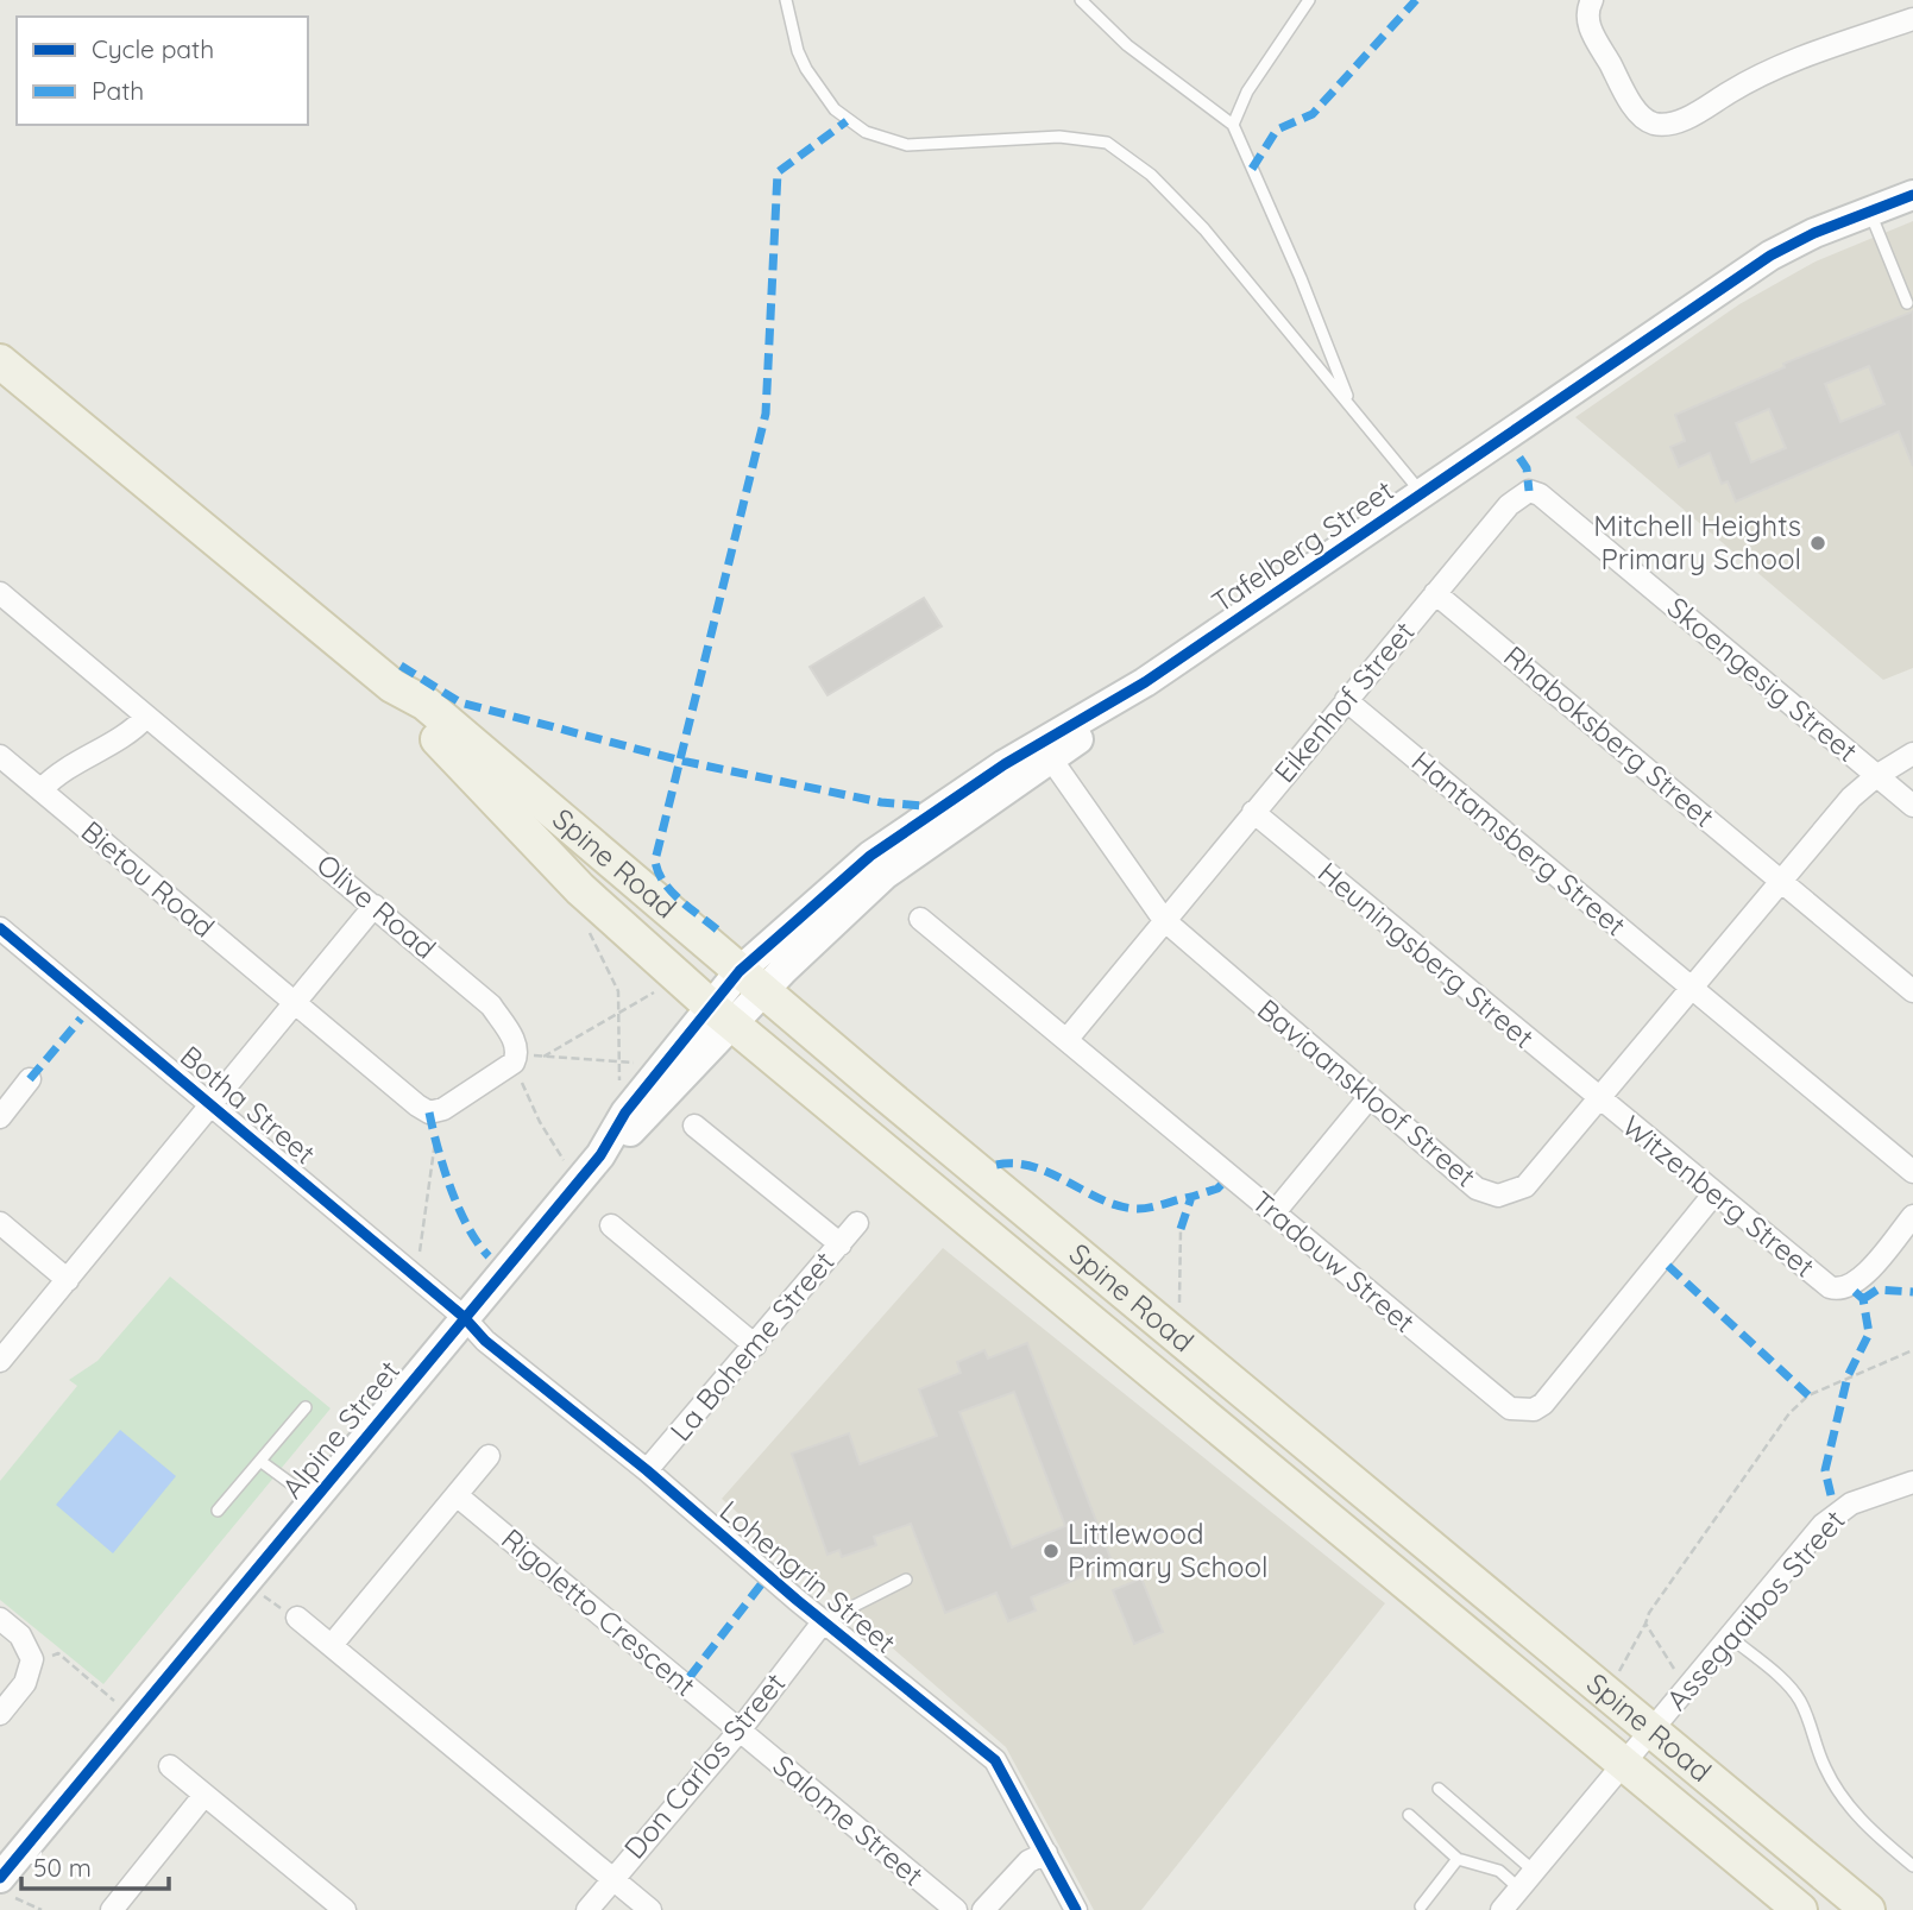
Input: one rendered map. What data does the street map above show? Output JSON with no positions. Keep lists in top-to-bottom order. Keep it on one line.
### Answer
{"streets":{"main road":["Spine Road"],"street":["Tafelberg Street","Skoengesig Street","Eikenhof Street","Rhaboksberg Street","Hantamsberg Street","Bietou Road","Olive Road","Heuningsberg Street","Baviaanskloof Street","Botha Street","Witzenberg Street","Tradouw Street","La Boheme Street","Alpine Street","Lohengrin Street","Assegaaibos Street","Rigoletto Crescent","Don Carlos Street","Salome Street"]},"crossings":[["Tafelberg Street","Spine Road"],["Tafelberg Street","Baviaanskloof Street"],["Tafelberg Street","Alpine Street"],["Skoengesig Street","Eikenhof Street"],["Skoengesig Street","Baviaanskloof Street"],["Eikenhof Street","Rhaboksberg Street"],["Eikenhof Street","Hantamsberg Street"],["Eikenhof Street","Heuningsberg Street"],["Eikenhof Street","Baviaanskloof Street"],["Eikenhof Street","Tradouw Street"],["Rhaboksberg Street","Baviaanskloof Street"],["Hantamsberg Street","Baviaanskloof Street"],["Spine Road","Alpine Street"],["Spine Road","Assegaaibos Street"],["Heuningsberg Street","Baviaanskloof Street"],["Heuningsberg Street","Witzenberg Street"],["Baviaanskloof Street","Witzenberg Street"],["Botha Street","Alpine Street"],["Botha Street","Lohengrin Street"],["Witzenberg Street","Tradouw Street"],["La Boheme Street","Lohengrin Street"],["Alpine Street","Lohengrin Street"],["Lohengrin Street","Don Carlos Street"],["Rigoletto Crescent","Don Carlos Street"],["Rigoletto Crescent","Salome Street"],["Don Carlos Street","Salome Street"]],"places":["Mitchell Heights Primary School","Littlewood Primary School"],"legend":["Cycle path","Path"],"scale_bar":"50 m"}
